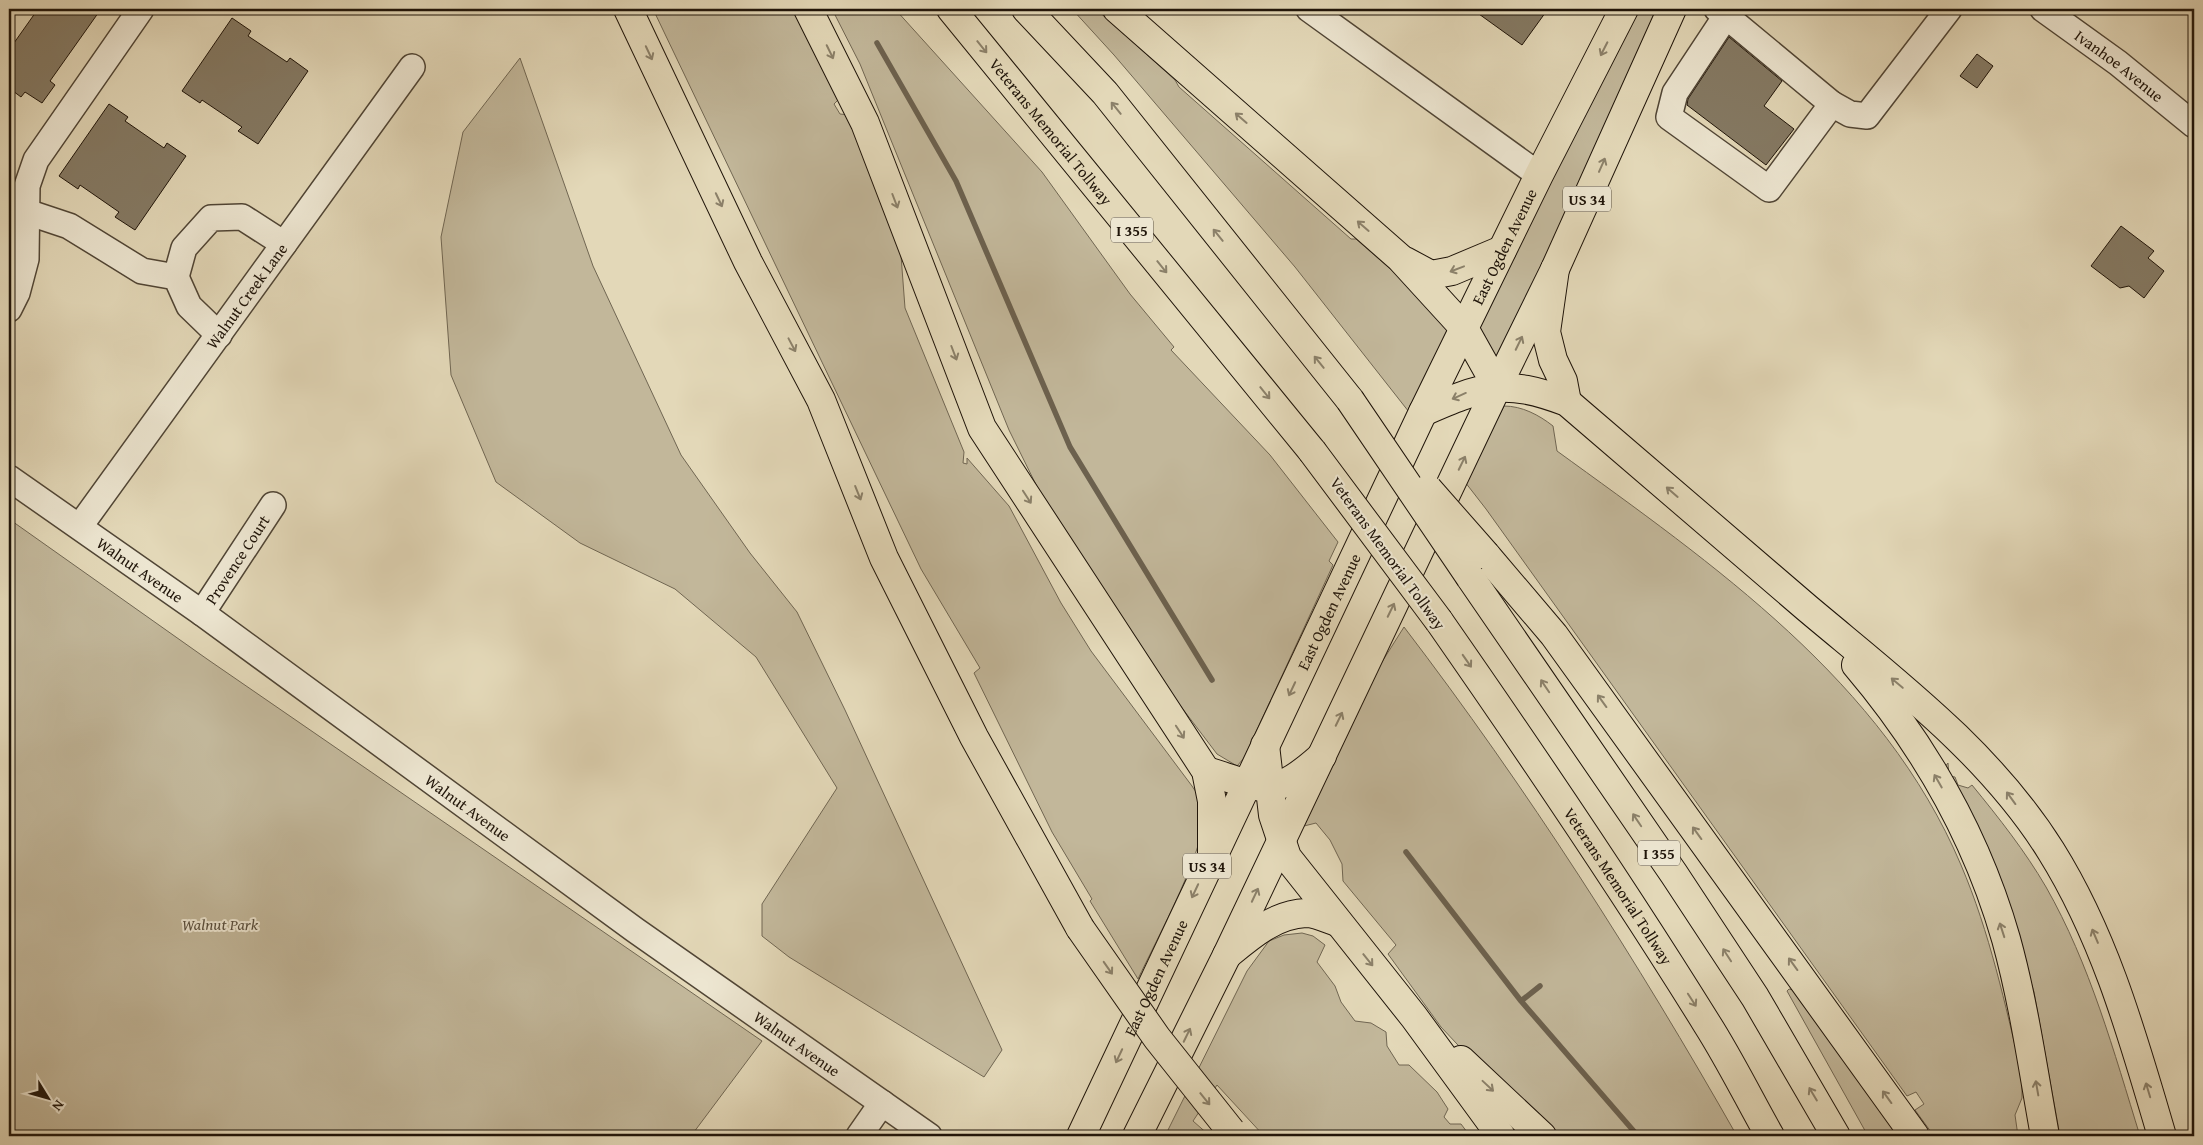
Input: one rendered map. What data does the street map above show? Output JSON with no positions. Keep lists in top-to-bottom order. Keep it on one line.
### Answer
{"streets":{"main road":["Veterans Memorial Tollway","US 34","I 355","East Ogden Avenue"],"street":["Ivanhoe Avenue","Walnut Creek Lane","Provence Court","Walnut Avenue"]},"crossings":[["Walnut Creek Lane","Walnut Avenue"],["Provence Court","Walnut Avenue"]],"parks":["Walnut Park"],"north":"bottom right"}
